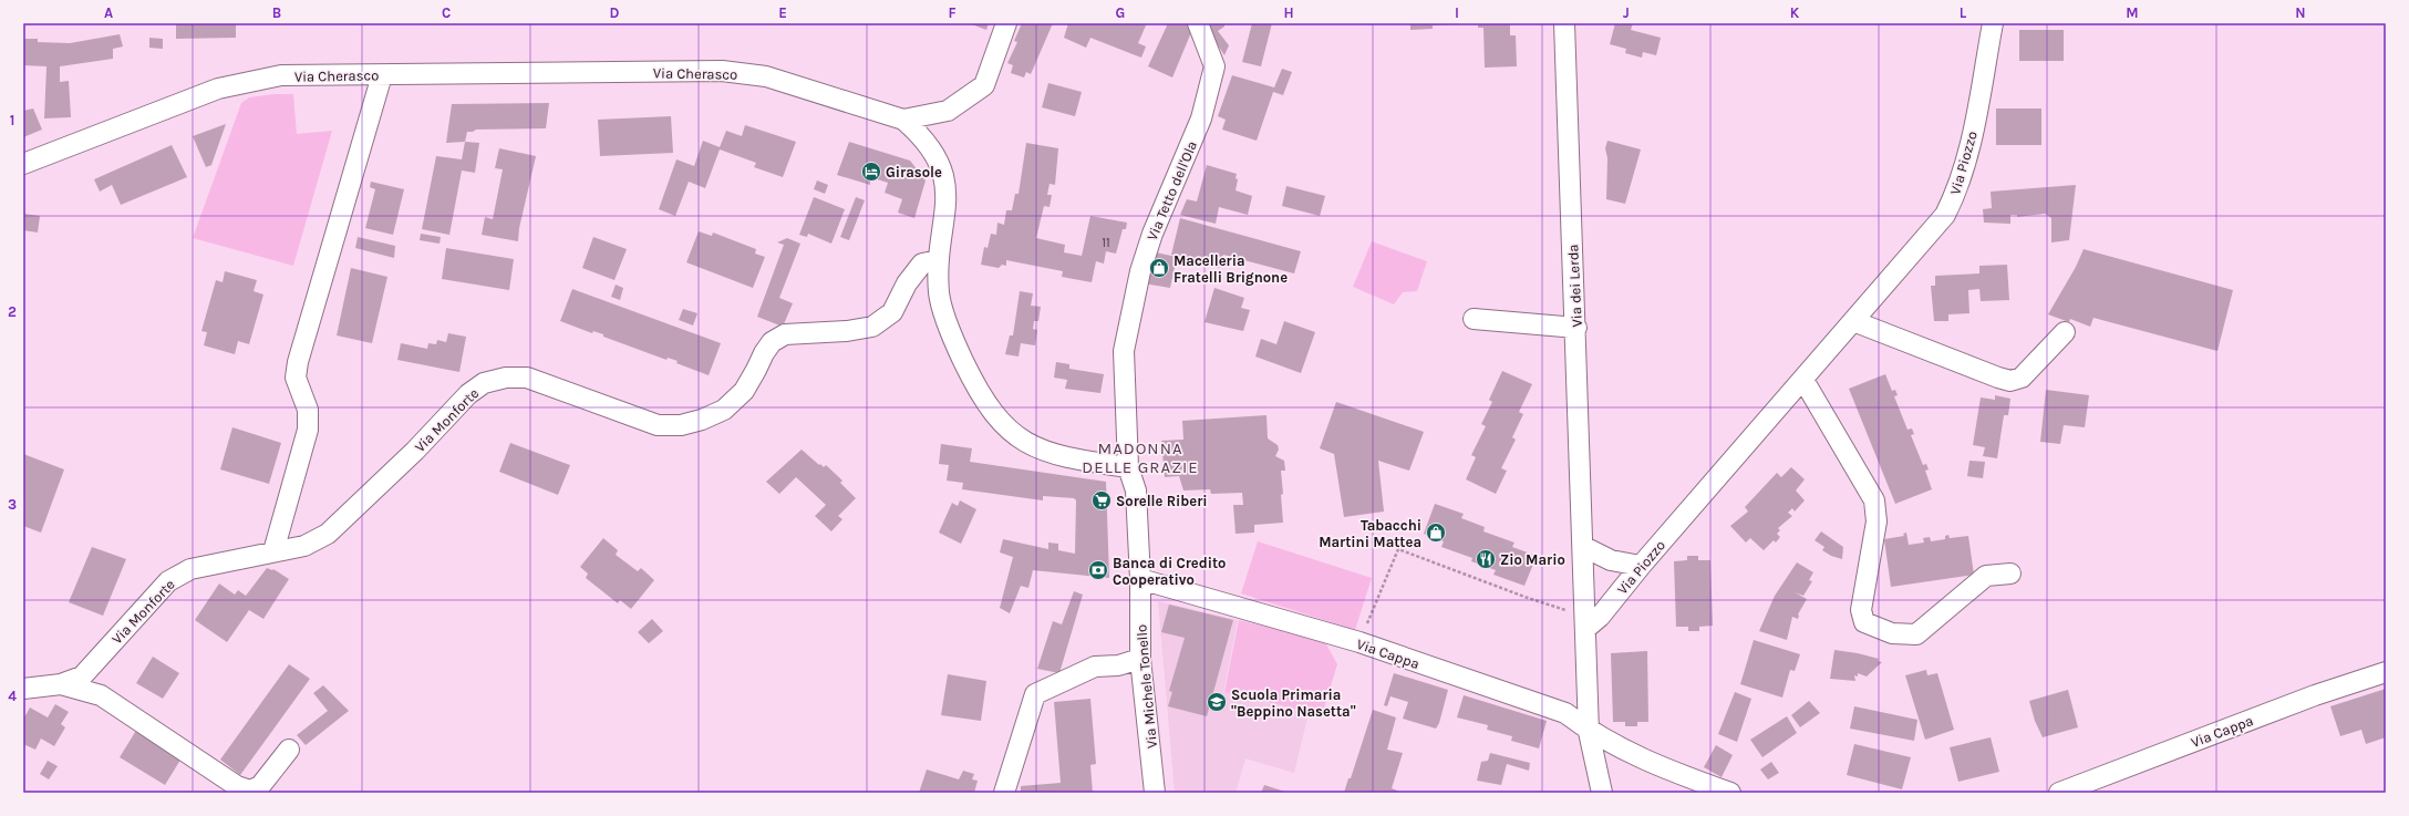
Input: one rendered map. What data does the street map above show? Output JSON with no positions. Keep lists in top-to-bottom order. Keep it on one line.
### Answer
{"streets":{"street":["Via Cherasco","Via Piozzo","Via Tetto dell'Ola","Via dei Lerda","Via Monforte","Via Cappa","Via Michele Tonello"]},"crossings":[["Via Cherasco","Via Tetto dell'Ola"],["Via Cherasco","Via Monforte"],["Via Piozzo","Via dei Lerda"],["Via Cappa","Via Michele Tonello"]],"districts":["MADONNA DELLE GRAZIE"],"places":{"hotel":["Girasole"],"shop":["Macelleria Fratelli Brignone","Tabacchi Martini Mattea"],"supermarket":["Sorelle Riberi"],"restaurant":["Zio Mario"],"bank":["Banca di Credito Cooperativo"],"school or university":["Scuola Primaria \"Beppino Nasetta\""]},"house_numbers":["11"],"grid":{"columns":["A","B","C","D","E","F","G","H","I","J","K","L","M","N"],"rows":["1","2","3","4"]}}
